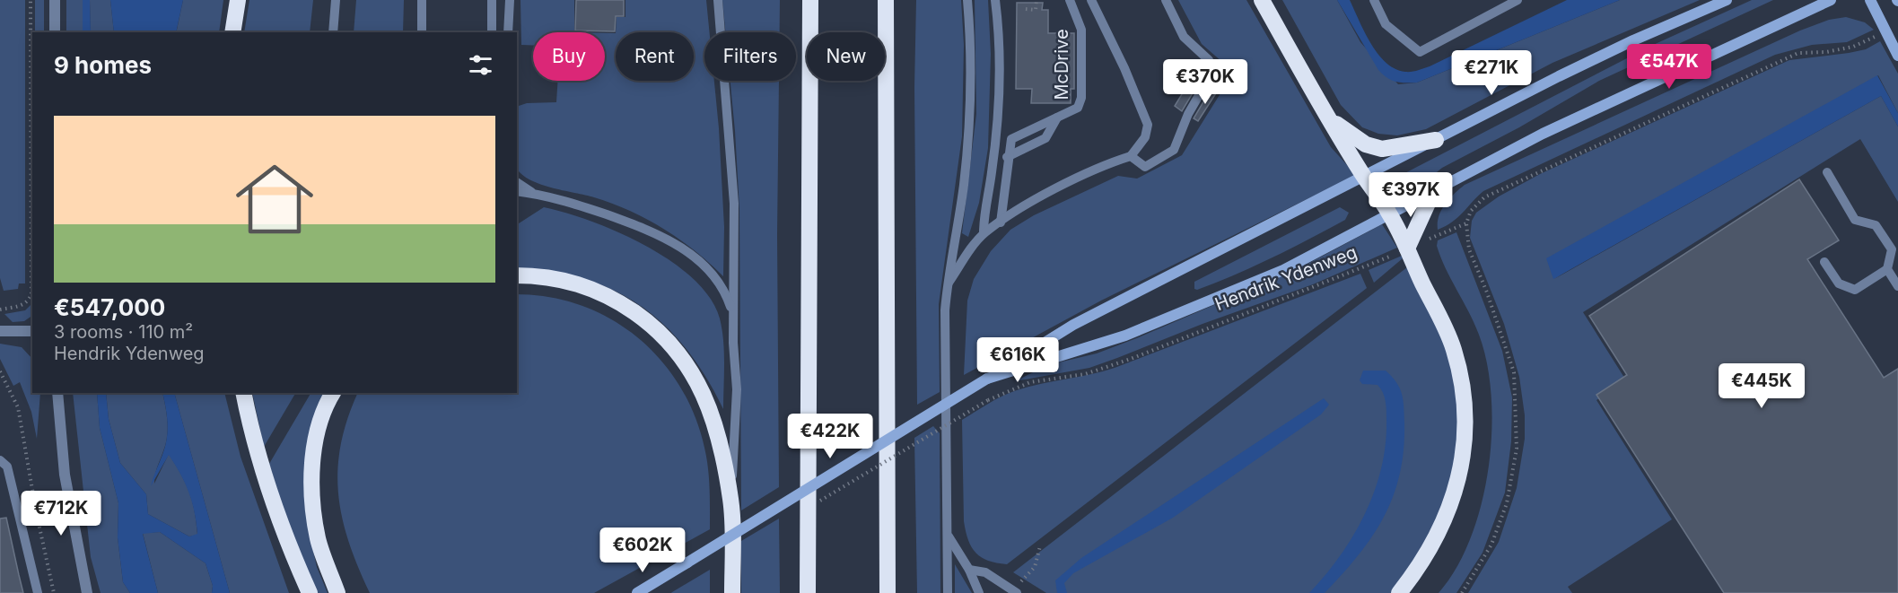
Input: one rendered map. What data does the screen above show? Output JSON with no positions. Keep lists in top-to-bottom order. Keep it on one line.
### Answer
{"streets":{"main road":["Hendrik Ydenweg"],"lane":["McDrive"]},"page":{"chip":["Buy","Rent","Filters","New"],"heading":"9 homes","price":["€547K","€271K","€370K","€397K","€616K","€445K","€422K","€712K","€602K"],"list":[{"name":"€547,000","note":"3 rooms · 110 m² · Hendrik Ydenweg"}]}}
